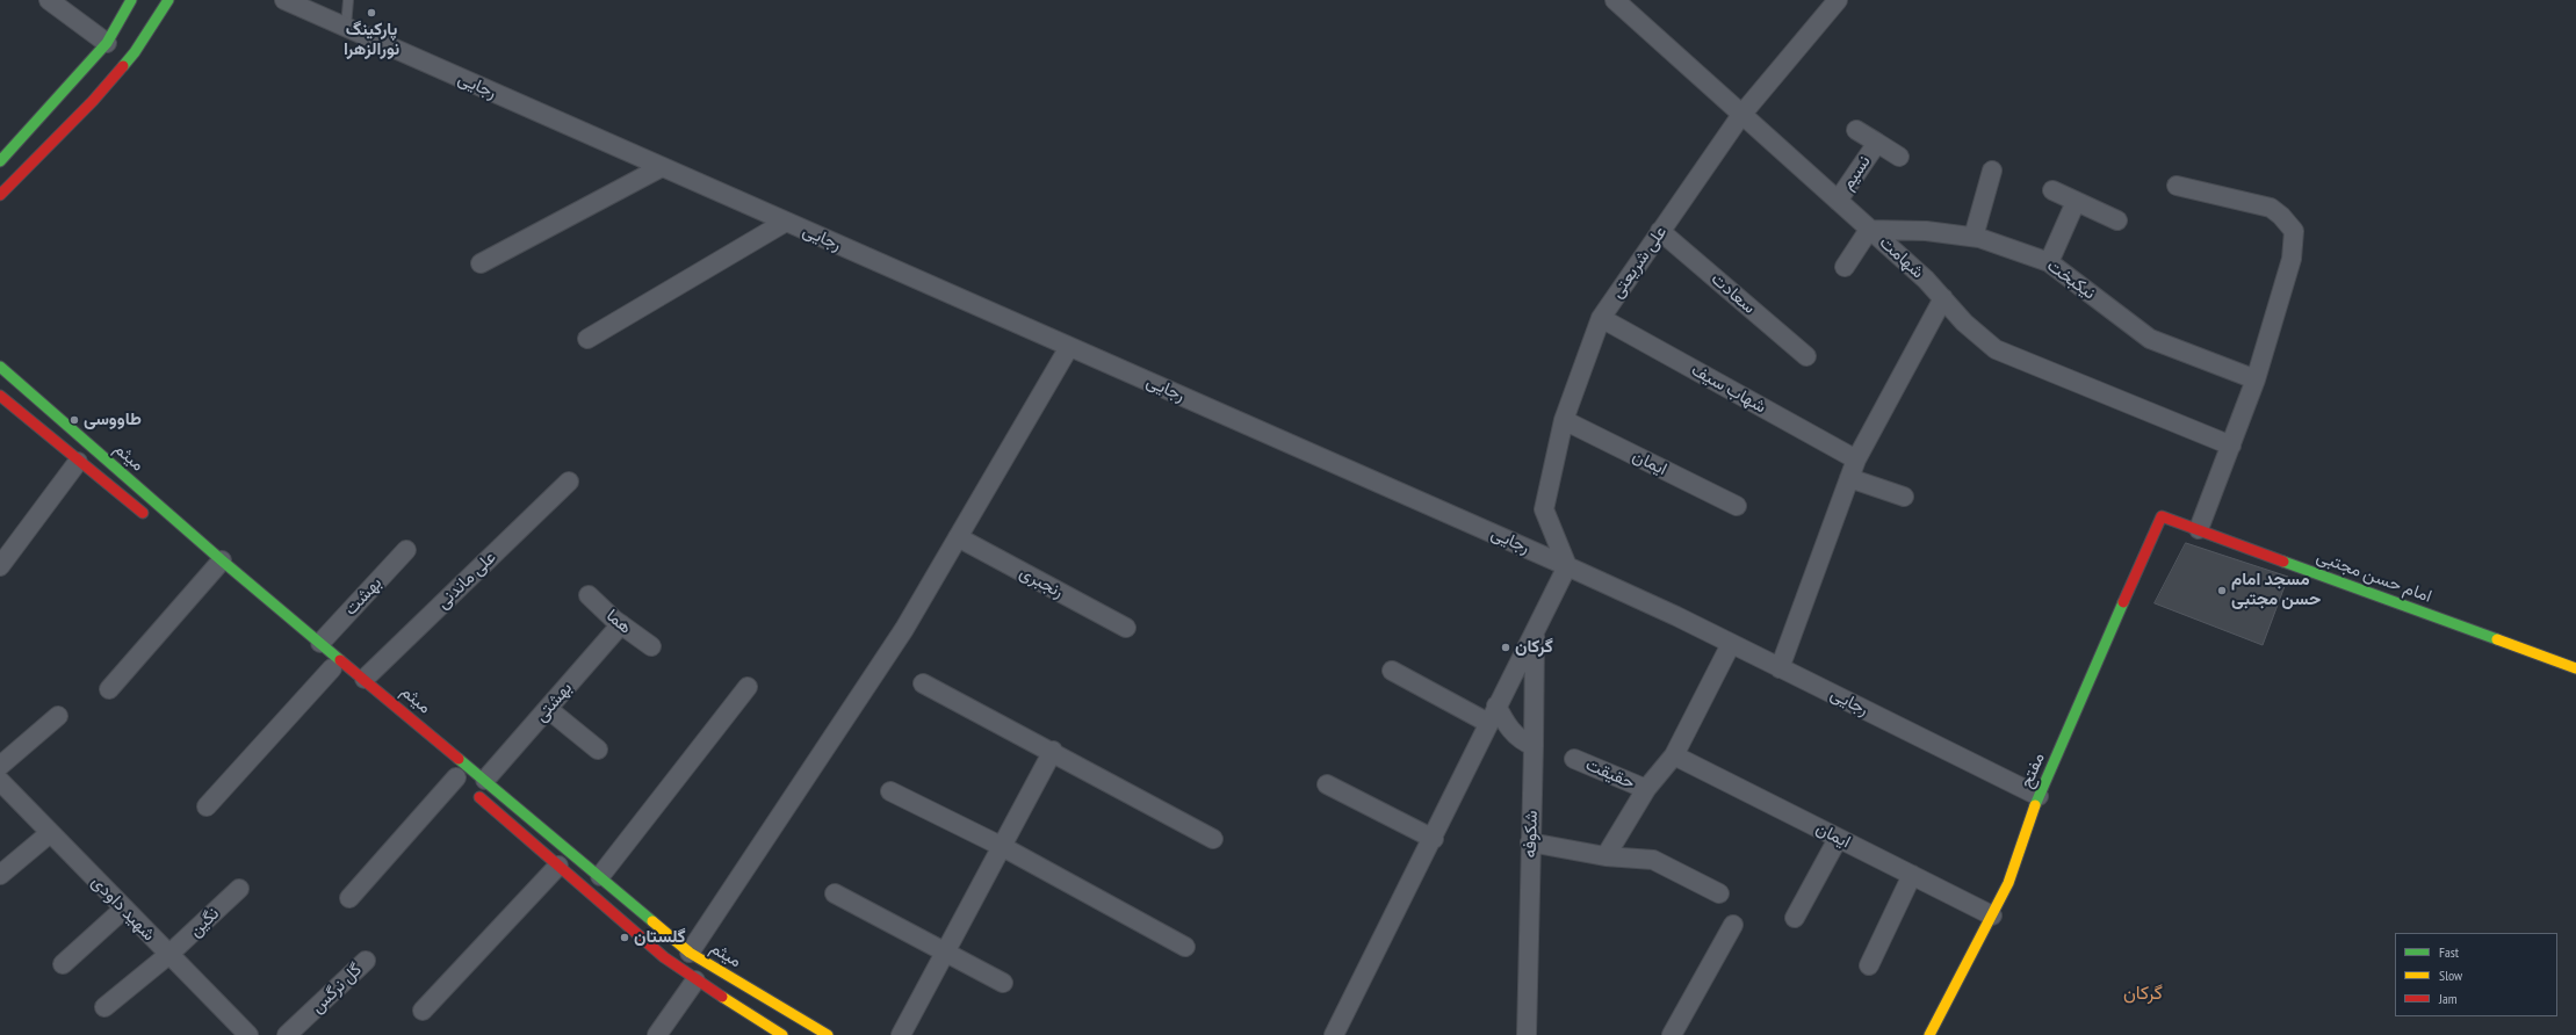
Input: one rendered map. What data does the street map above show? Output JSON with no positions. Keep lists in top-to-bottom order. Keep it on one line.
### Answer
{"streets":{"main road":["میثم","امام حسن مجتبی","مفتح"],"street":["رجایی","نسیم","شهامت","علی شریعتی","نیکبخت","سعادت","شهاب سیف","ایمان","علی ماندنی","رنجبری","بهشت","هما","بهشتی","حقیقت","شکوفه","شهید داودی","نگین","گل نرگس"]},"crossings":[["رجایی","علی شریعتی"],["رجایی","مفتح"],["نسیم","شهامت"],["شهامت","علی شریعتی"],["شهامت","نیکبخت"],["علی شریعتی","سعادت"],["علی شریعتی","شهاب سیف"],["علی شریعتی","ایمان"],["میثم","علی ماندنی"],["میثم","بهشت"],["میثم","بهشتی"],["ایمان","مفتح"],["امام حسن مجتبی","مفتح"],["هما","بهشتی"],["شهید داودی","نگین"]],"districts":["گرکان"],"places":["پارکینگ نورالزهرا","طاووسی","مسجد امام حسن مجتبی","گرکان","گلستان"],"legend":["Fast","Slow","Jam"]}
